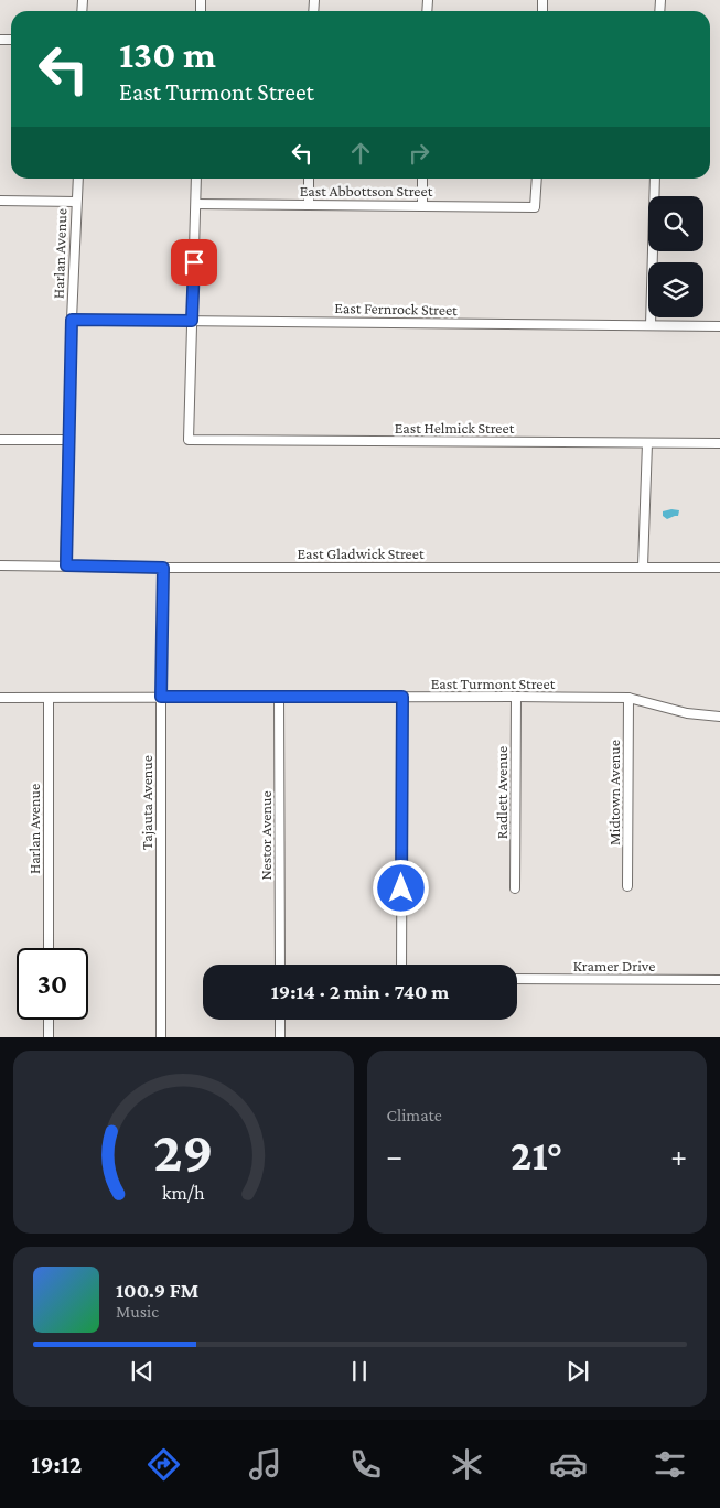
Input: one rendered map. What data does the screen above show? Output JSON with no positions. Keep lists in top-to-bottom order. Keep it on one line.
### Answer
{"streets":{"street":["East Abbottson Street","Harlan Avenue","East Fernrock Street","East Helmick Street","East Gladwick Street","East Turmont Street","Radlett Avenue","Midtown Avenue","Tajauta Avenue","Nestor Avenue","Kramer Drive"]},"crossings":[["Harlan Avenue","East Fernrock Street"],["Harlan Avenue","East Gladwick Street"],["Harlan Avenue","East Turmont Street"],["East Fernrock Street","East Helmick Street"],["East Gladwick Street","Tajauta Avenue"],["East Turmont Street","Radlett Avenue"],["East Turmont Street","Midtown Avenue"],["East Turmont Street","Tajauta Avenue"],["East Turmont Street","Nestor Avenue"]],"page":{"turn":["130 m","East Turmont Street"],"limit":"30","trip":"19:14 · 2 min · 740 m","tile":"Climate","heat":["−","21°","+"],"song":["100.9 FM","Music"],"tabs":"19:12","gauge":["29","km/h"]}}
